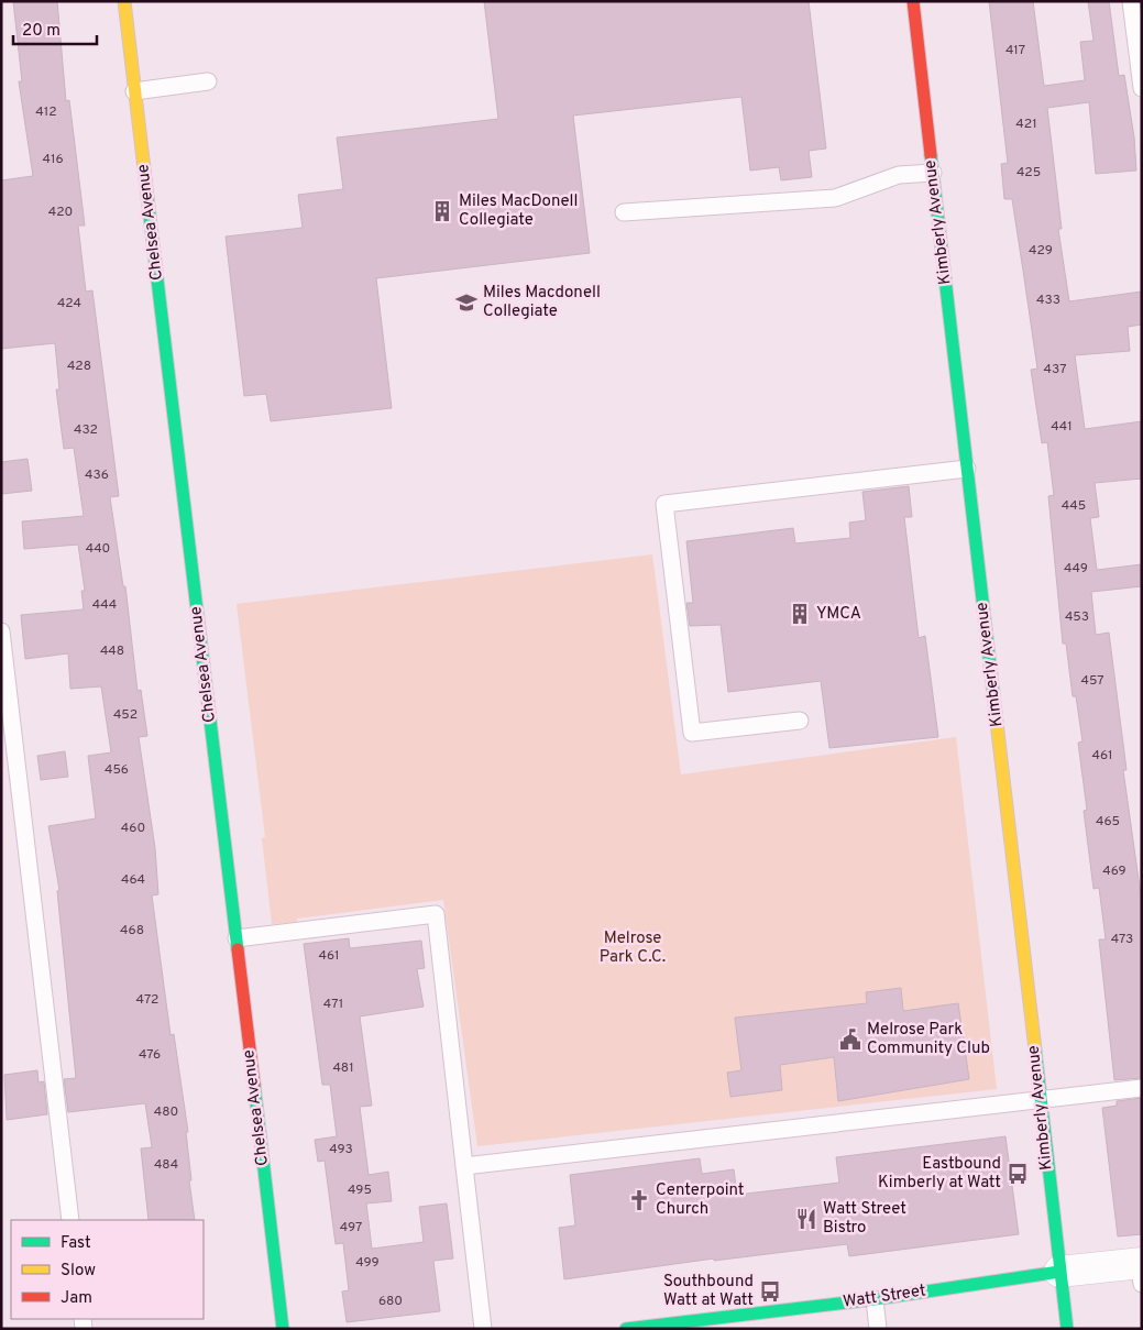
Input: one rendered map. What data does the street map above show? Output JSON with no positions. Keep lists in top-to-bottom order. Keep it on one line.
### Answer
{"streets":{"street":["Chelsea Avenue","Kimberly Avenue","Watt Street"]},"crossings":[["Kimberly Avenue","Watt Street"]],"parks":["Melrose Park C.C."],"places":{"building":["Miles MacDonell Collegiate","YMCA"],"school or university":["Miles Macdonell Collegiate"],"public building":["Melrose Park Community Club"],"bus stop":["Eastbound Kimberly at Watt","Southbound Watt at Watt"],"church":["Centerpoint Church"],"restaurant":["Watt Street Bistro"]},"house_numbers":["417","412","421","416","425","420","429","433","424","428","437","441","432","436","445","440","449","444","453","448","457","452","461","456","465","460","469","464","468","473","461","472","471","476","481","480","493","484","495","497","499","680"],"legend":["Fast","Slow","Jam"],"scale_bar":"20 m"}
